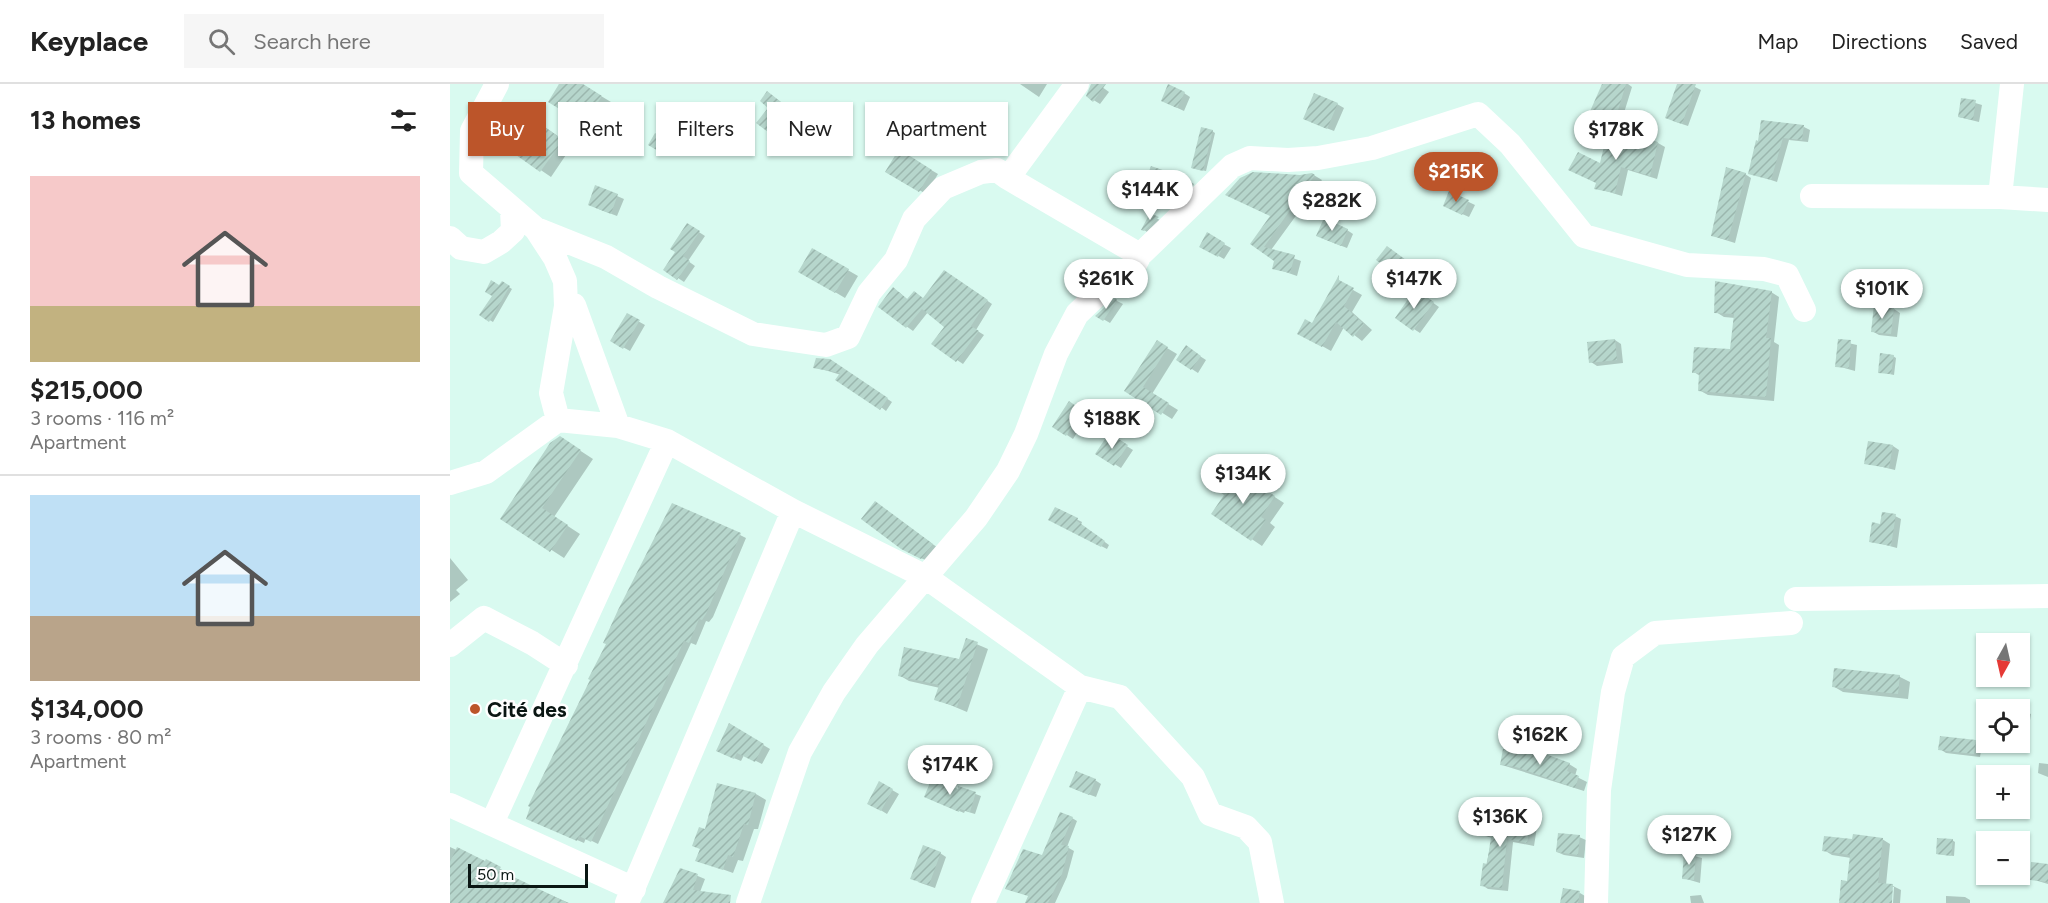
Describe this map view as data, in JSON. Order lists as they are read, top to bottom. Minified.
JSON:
{"places":["Cité des"],"scale_bar":"50 m","north":"bottom","page":{"header":"Keyplace","search":"Search here","nav":["Map","Directions","Saved"],"heading":"13 homes","chip":["Buy","Rent","Filters","New","Apartment"],"price":["$178K","$215K","$144K","$282K","$261K","$147K","$101K","$188K","$134K","$162K","$174K","$136K","$127K"],"list":[{"name":"$215,000","note":"3 rooms · 116 m² · Apartment"},{"name":"$134,000","note":"3 rooms · 80 m² · Apartment"}],"map_buttons":["+","−"],"scale":"50 m"}}
